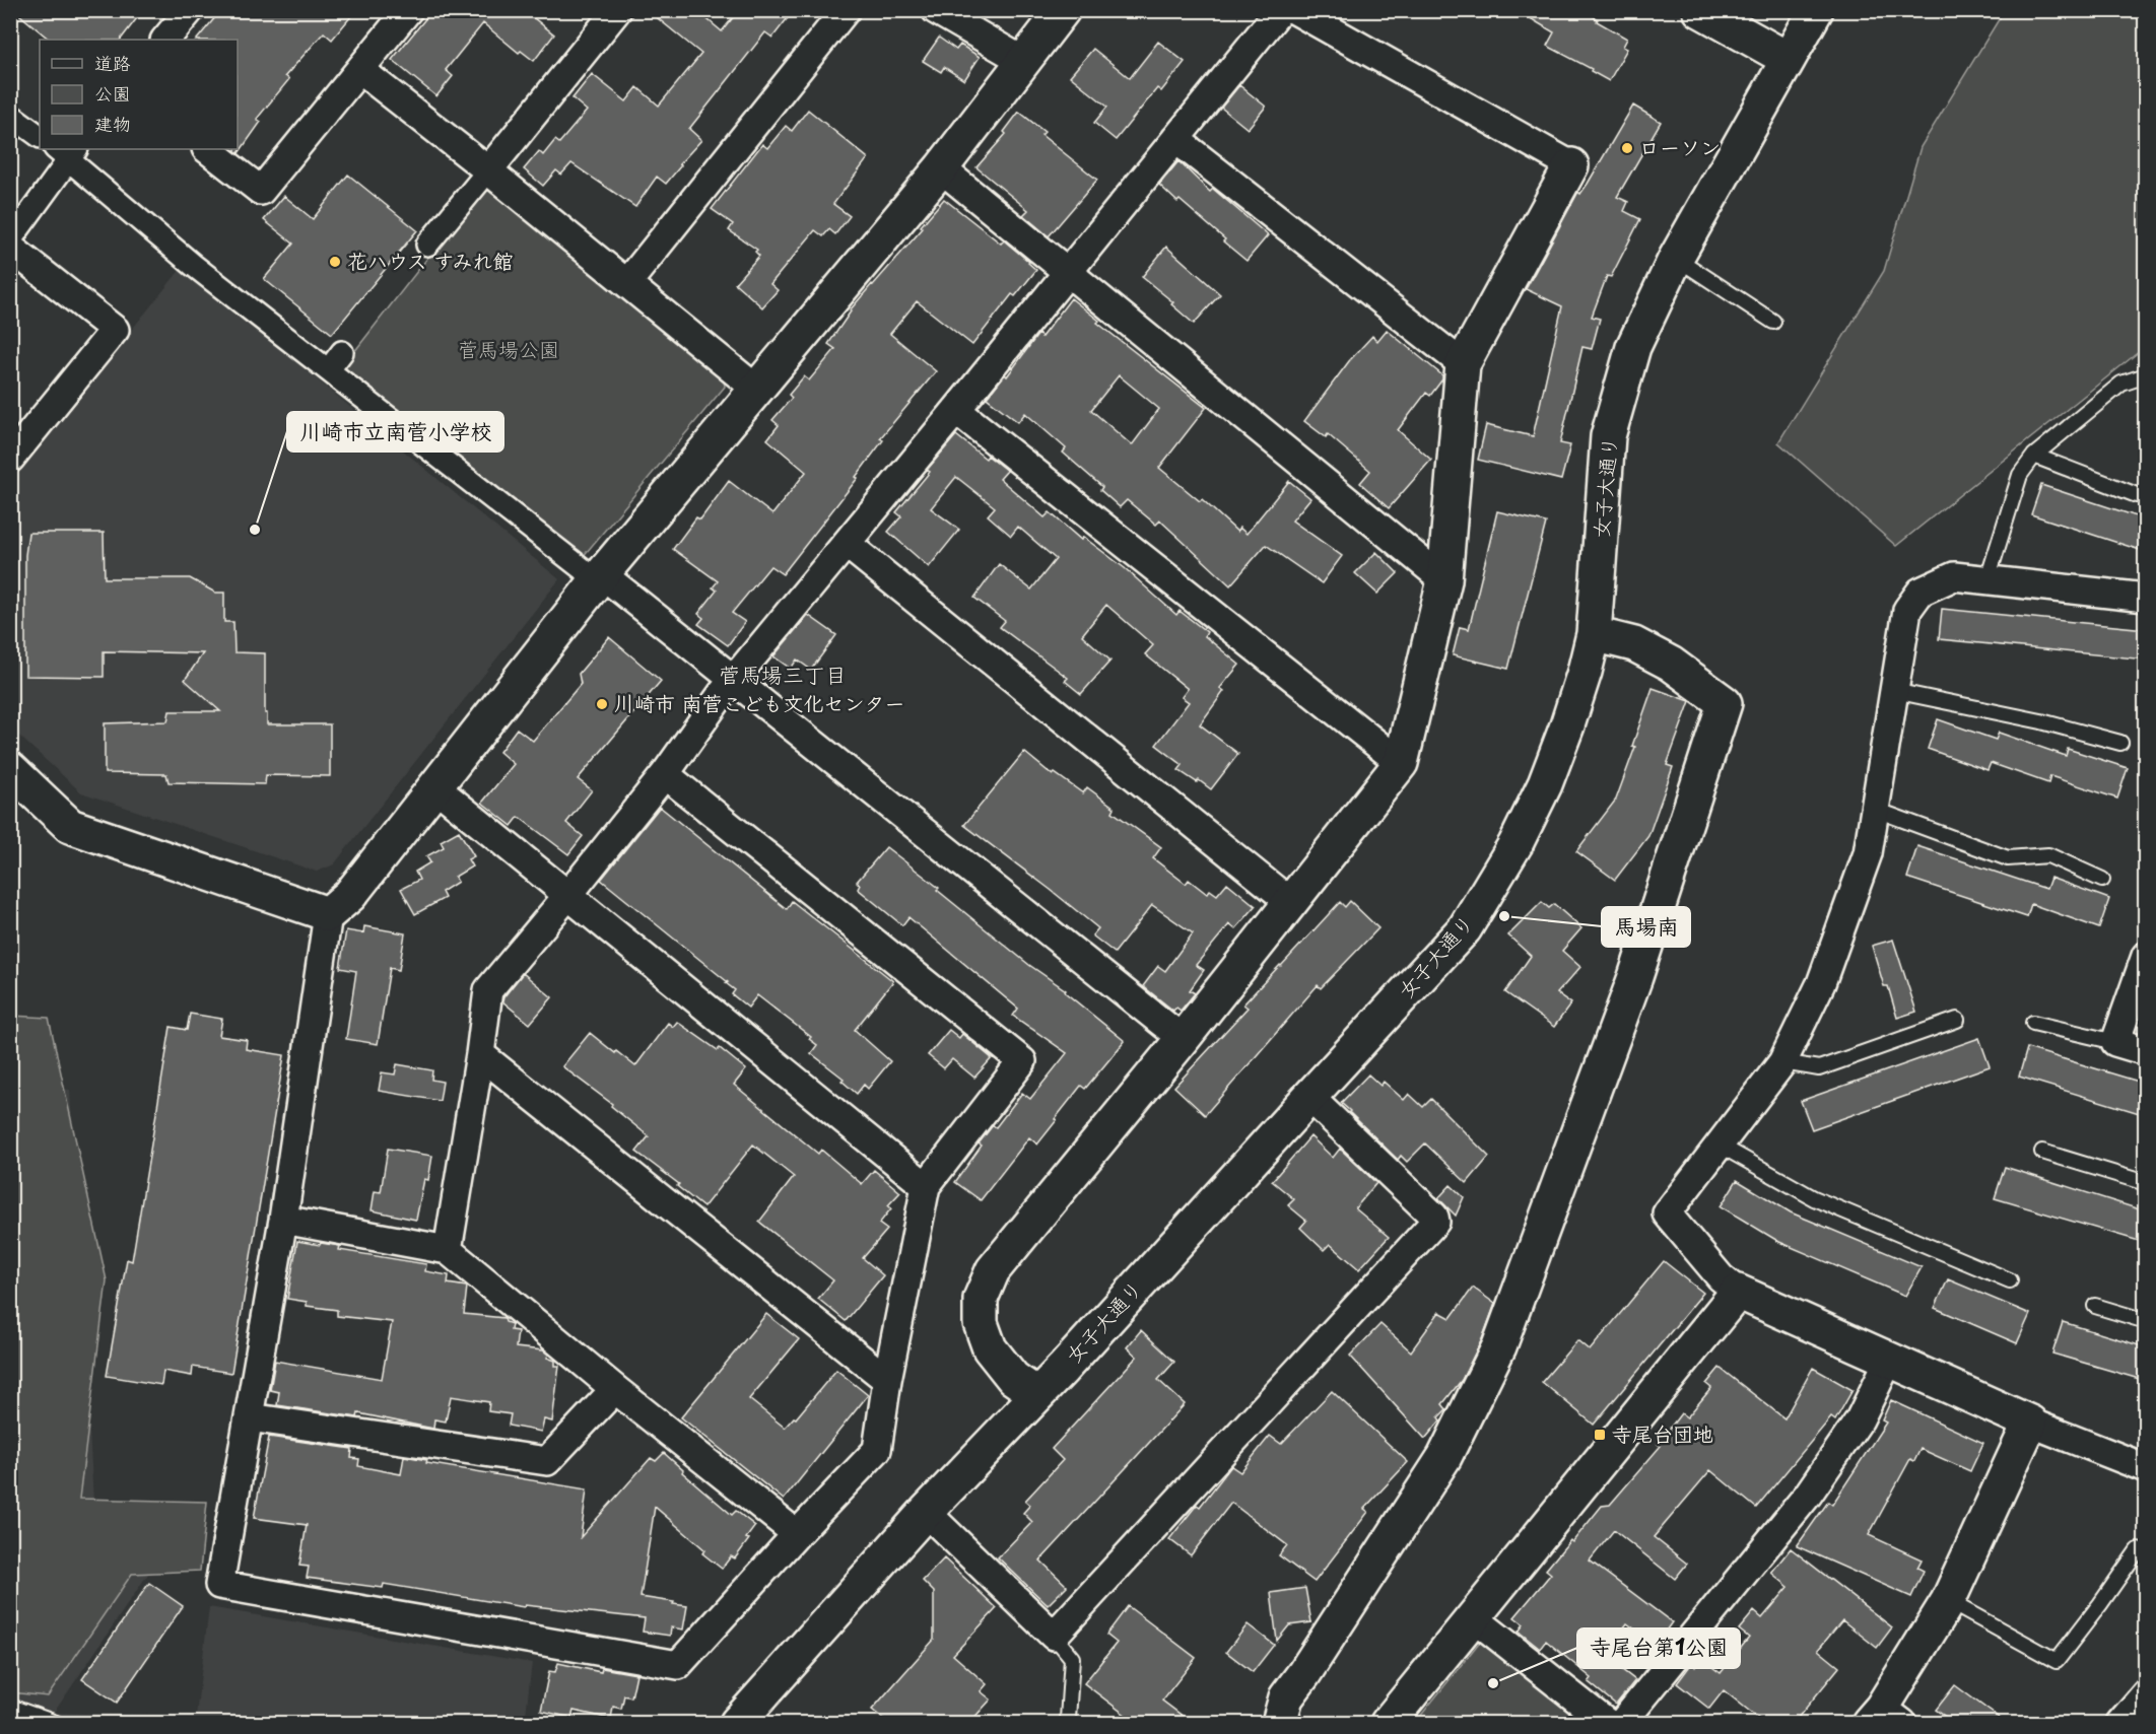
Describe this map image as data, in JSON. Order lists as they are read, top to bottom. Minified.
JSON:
{"streets":{"street":["女子大通り"]},"districts":["菅馬場三丁目"],"parks":["菅馬場公園"],"places":{"other":["ローソン","花ハウス すみれ館","川崎市立南菅小学校","川崎市 南菅こども文化センター","馬場南","寺尾台第1公園"],"transit":["寺尾台団地"]},"legend":["道路","公園","建物"]}
